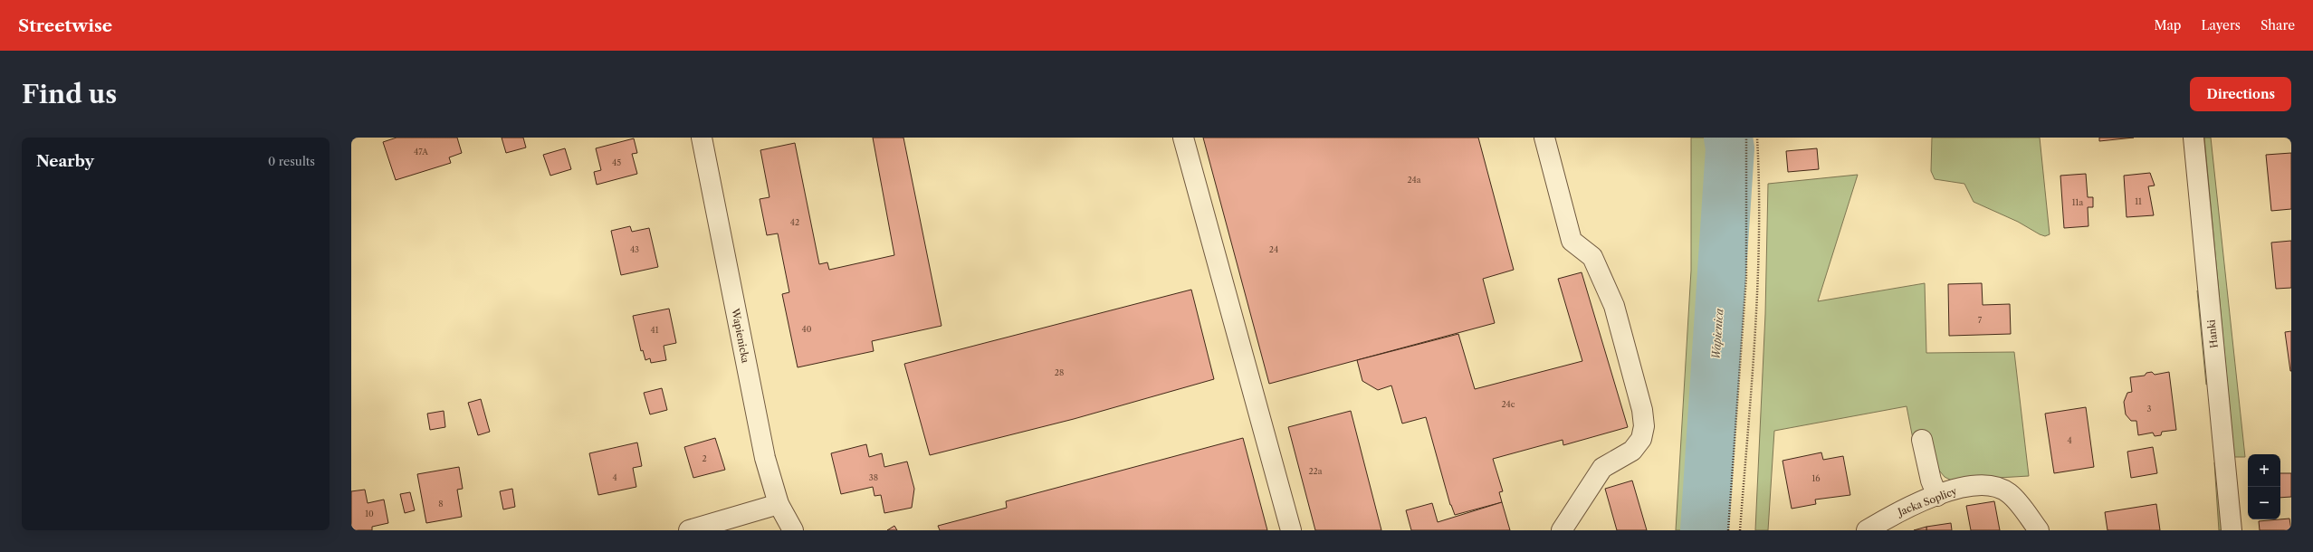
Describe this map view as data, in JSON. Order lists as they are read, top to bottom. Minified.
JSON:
{"streets":{"street":["Hanki","Wapienicka","Jacka Soplicy"]},"water":["Wapienica"],"house_numbers":["47A","45","24a","11","11a","42","43","24","7","40","41","28","24c","3","4","2","22a","4","38","16","8","10"],"page":{"header":"Streetwise","nav":["Map","Layers","Share"],"buttons":"Directions","title":"Find us","heading":["Nearby","0 results"],"map_buttons":["+","−"]}}
